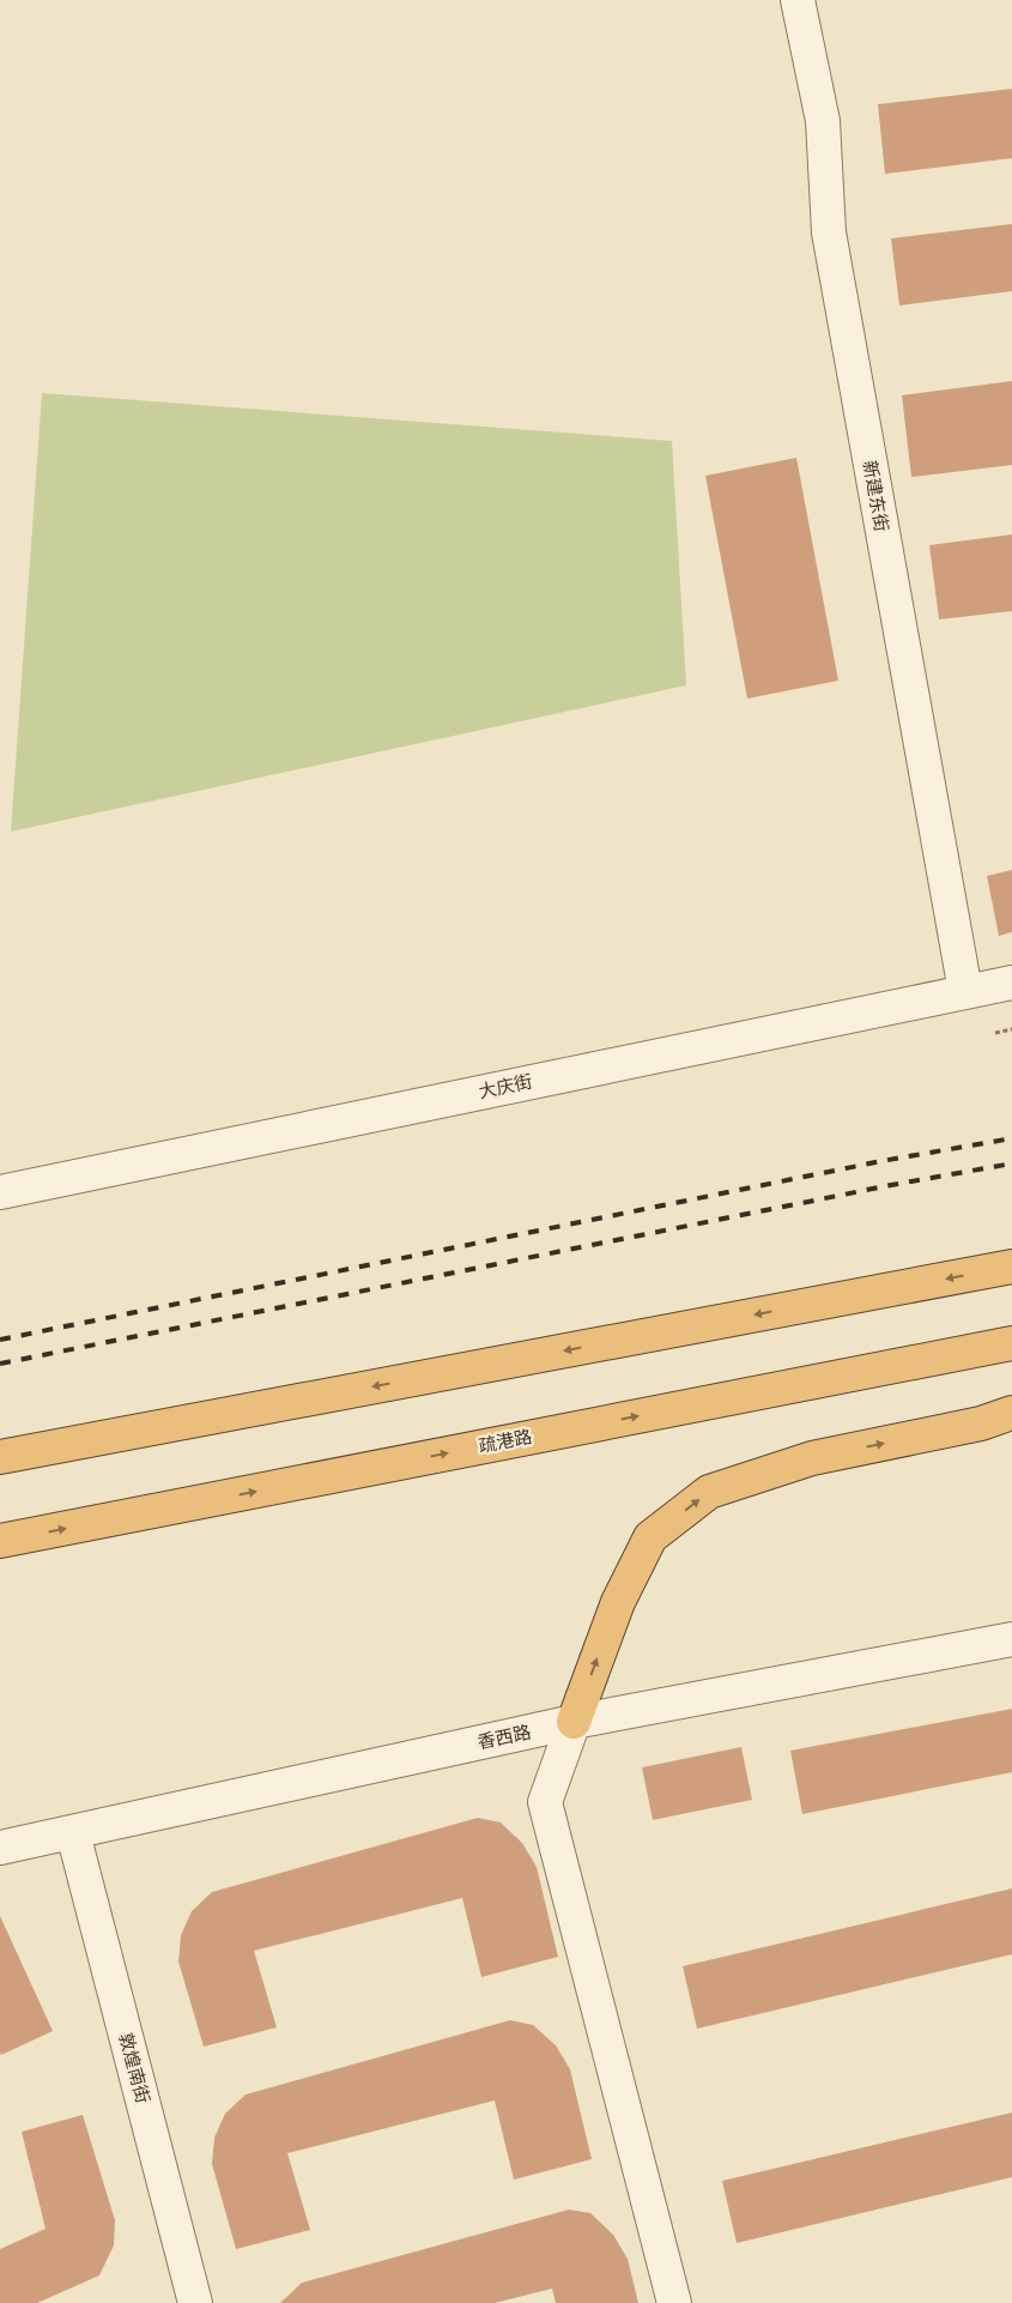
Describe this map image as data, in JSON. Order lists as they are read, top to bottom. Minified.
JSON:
{"streets":{"highway":["疏港路"],"street":["新建东街","大庆街","香西路","敦煌南街"]},"crossings":[["新建东街","大庆街"],["香西路","敦煌南街"]]}
